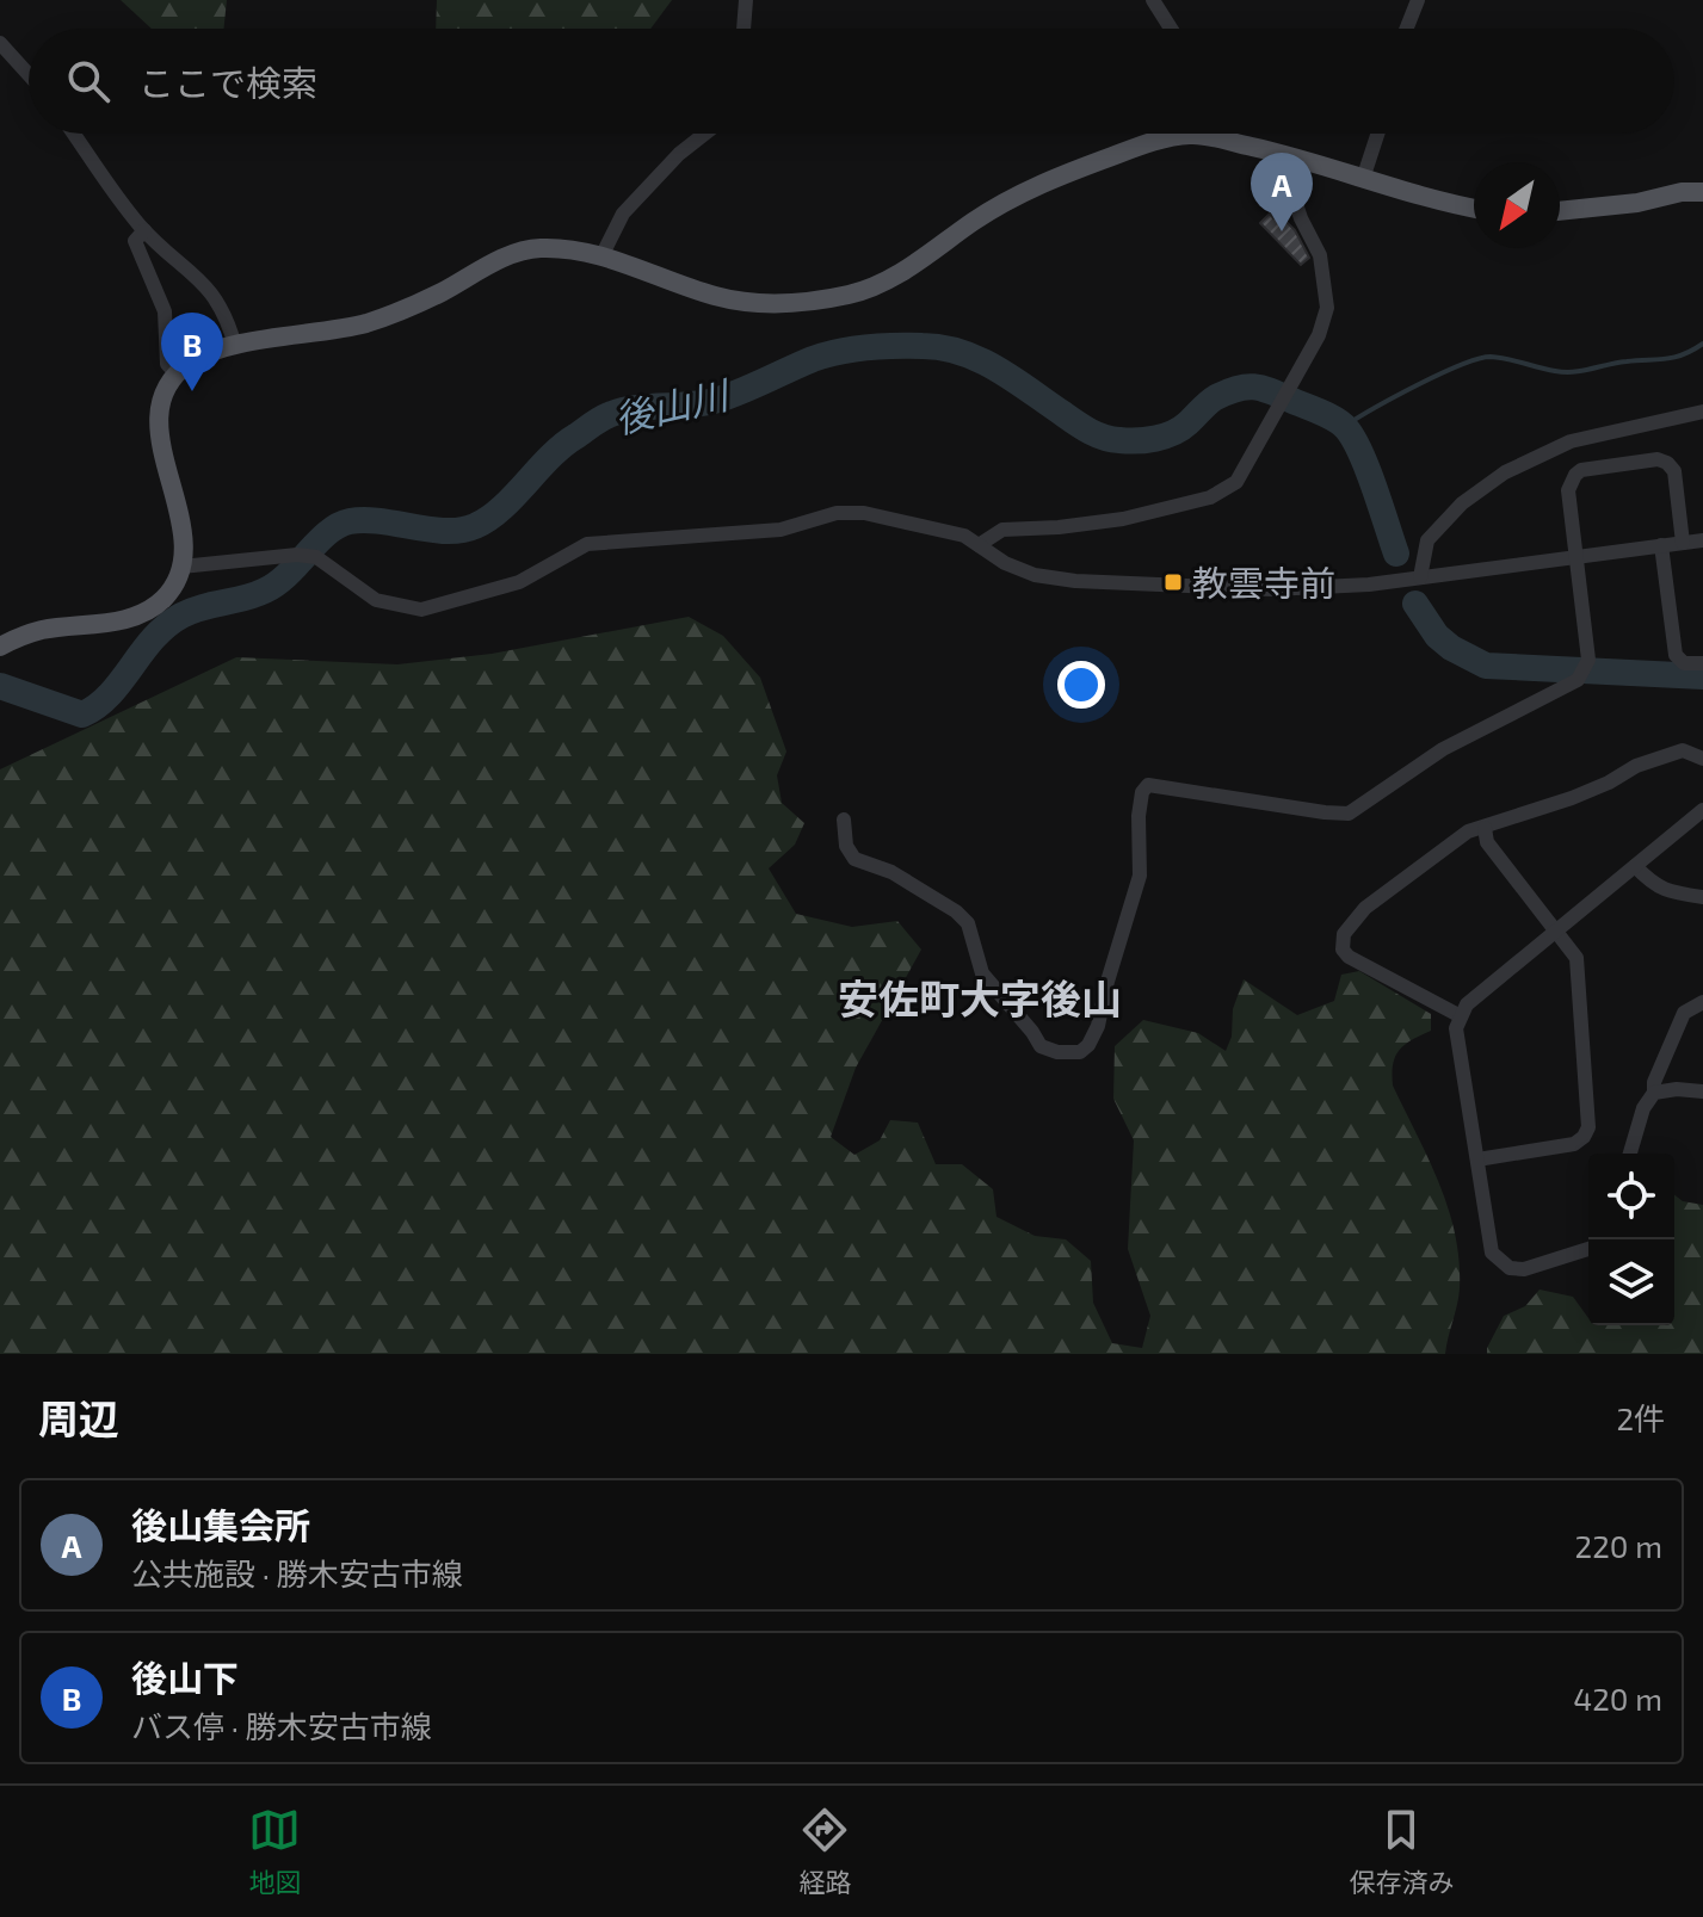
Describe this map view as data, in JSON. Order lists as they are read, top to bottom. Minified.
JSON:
{"districts":["安佐町大字後山"],"water":["後山川"],"places":{"transit":["教雲寺前"]},"north":"bottom left","page":{"search":"ここで検索","pins":["A","B"],"heading":["周辺","2件"],"list":[{"mark":"A","name":"後山集会所","note":"公共施設 · 勝木安古市線","value":"220 m"},{"mark":"B","name":"後山下","note":"バス停 · 勝木安古市線","value":"420 m"}],"nav":["地図","経路","保存済み"]}}
